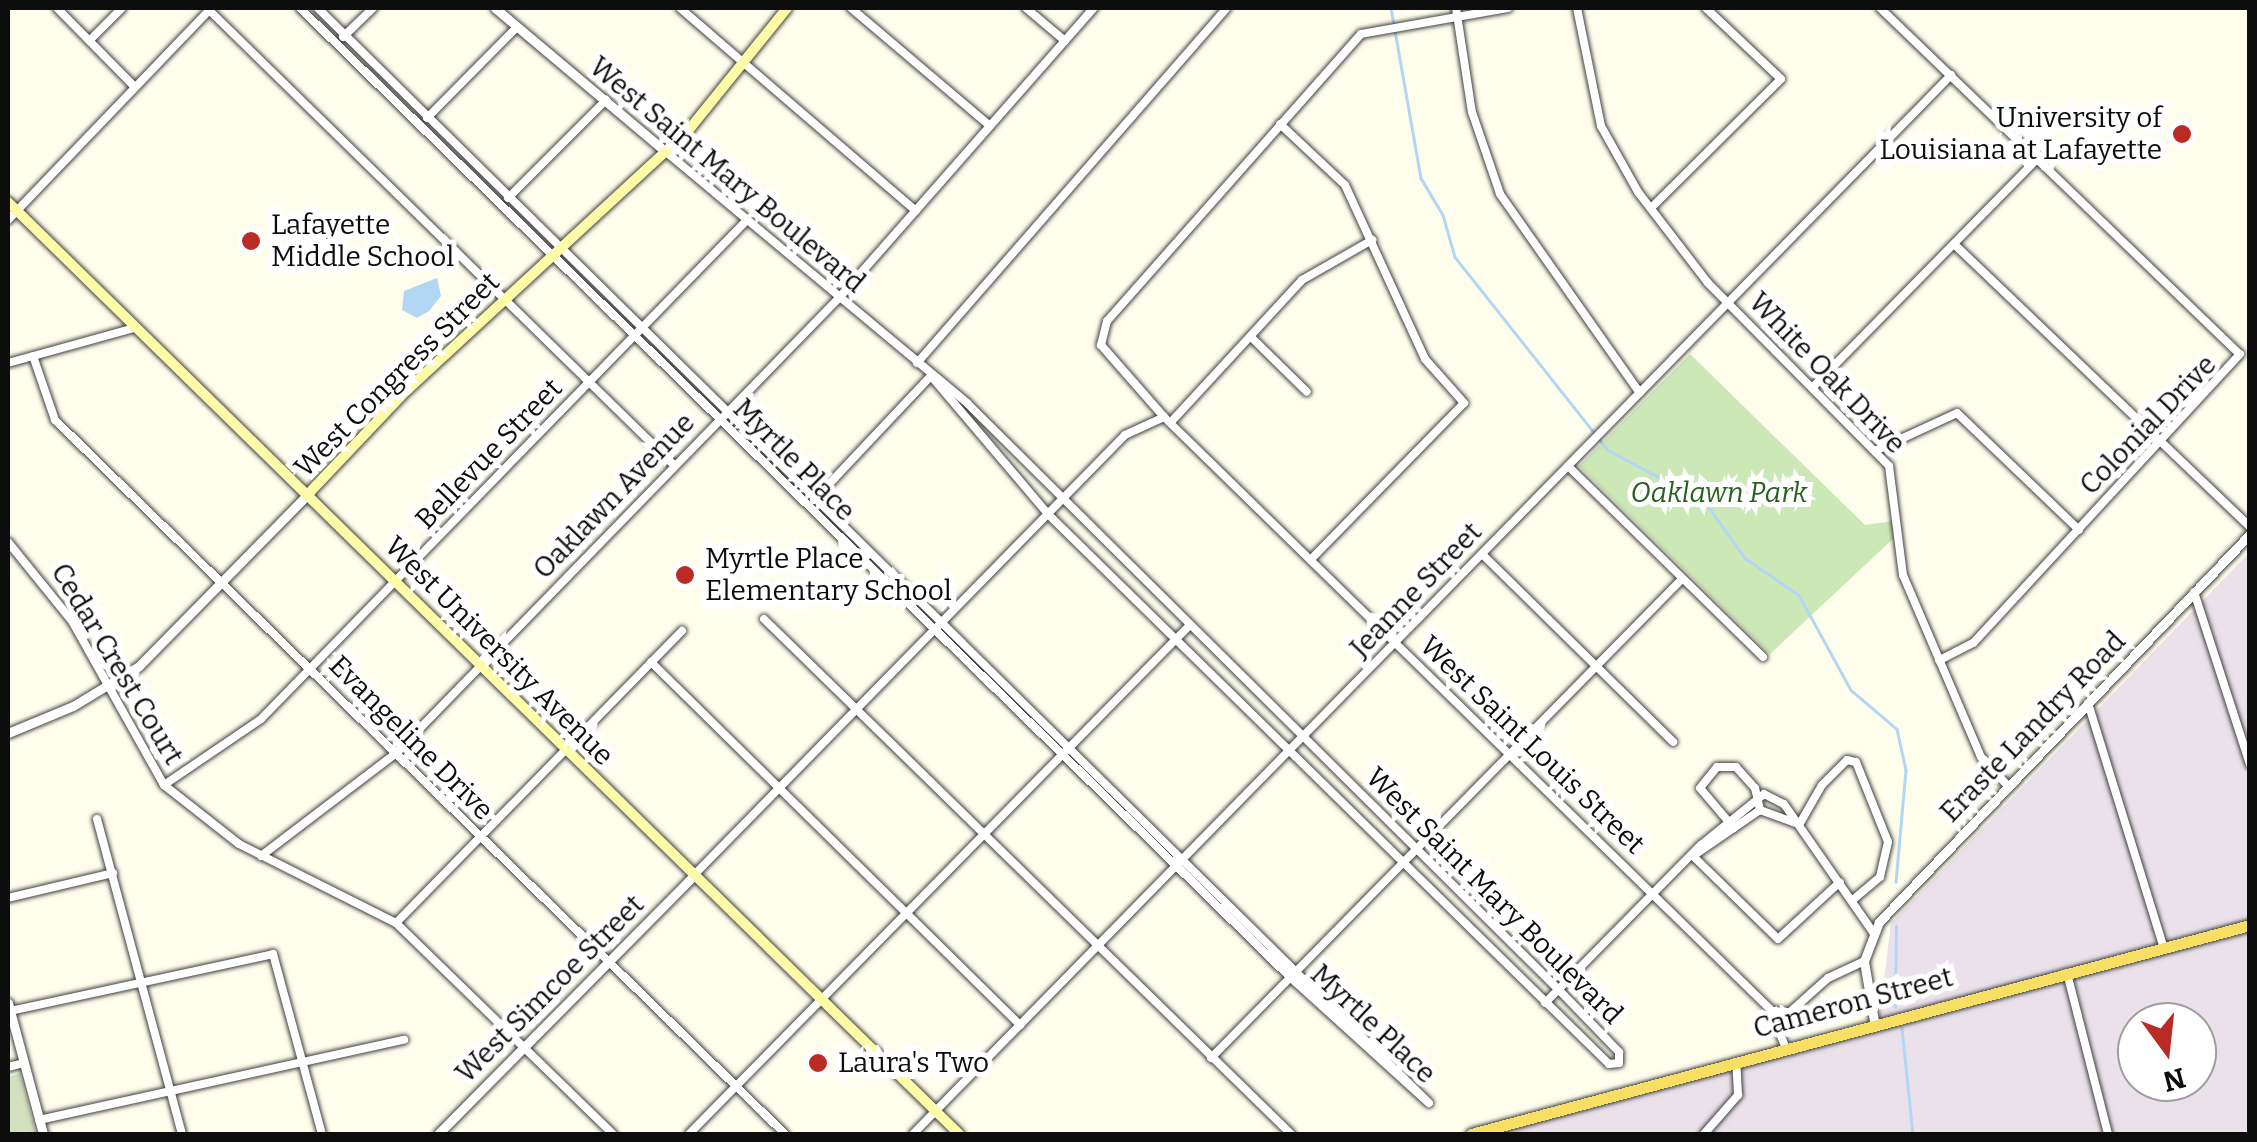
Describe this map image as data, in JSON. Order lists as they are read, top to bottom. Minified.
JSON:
{"streets":{"main road":["West Congress Street","West University Avenue","Cameron Street"],"street":["West Saint Mary Boulevard","White Oak Drive","Colonial Drive","Bellevue Street","Myrtle Place","Oaklawn Avenue","Jeanne Street","Cedar Crest Court","Eraste Landry Road","Evangeline Drive","West Saint Louis Street","West Simcoe Street"]},"crossings":[["West Saint Mary Boulevard","West Congress Street"],["West Saint Mary Boulevard","Bellevue Street"],["West Saint Mary Boulevard","Oaklawn Avenue"],["West Saint Mary Boulevard","Jeanne Street"],["White Oak Drive","Colonial Drive"],["White Oak Drive","Jeanne Street"],["White Oak Drive","Eraste Landry Road"],["West Congress Street","Myrtle Place"],["West Congress Street","West University Avenue"],["West Congress Street","Cedar Crest Court"],["West Congress Street","Evangeline Drive"],["Colonial Drive","Jeanne Street"],["Bellevue Street","Myrtle Place"],["Bellevue Street","West University Avenue"],["Bellevue Street","Cedar Crest Court"],["Bellevue Street","Evangeline Drive"],["Myrtle Place","Oaklawn Avenue"],["Myrtle Place","Jeanne Street"],["Oaklawn Avenue","West University Avenue"],["Oaklawn Avenue","Cedar Crest Court"],["Oaklawn Avenue","Evangeline Drive"],["Jeanne Street","West University Avenue"],["Jeanne Street","West Saint Louis Street"],["West University Avenue","West Simcoe Street"],["Cedar Crest Court","West Simcoe Street"],["Eraste Landry Road","Cameron Street"],["Evangeline Drive","West Simcoe Street"]],"parks":["Oaklawn Park"],"places":["University of Louisiana at Lafayette","Lafayette Middle School","Myrtle Place Elementary School","Laura's Two"],"north":"bottom"}
